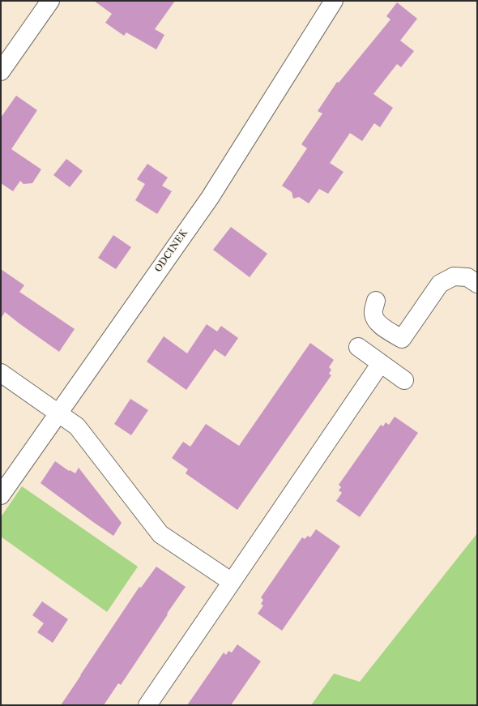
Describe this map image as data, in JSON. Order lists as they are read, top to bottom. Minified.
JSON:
{"streets":{"street":["ODCINEK"]}}
